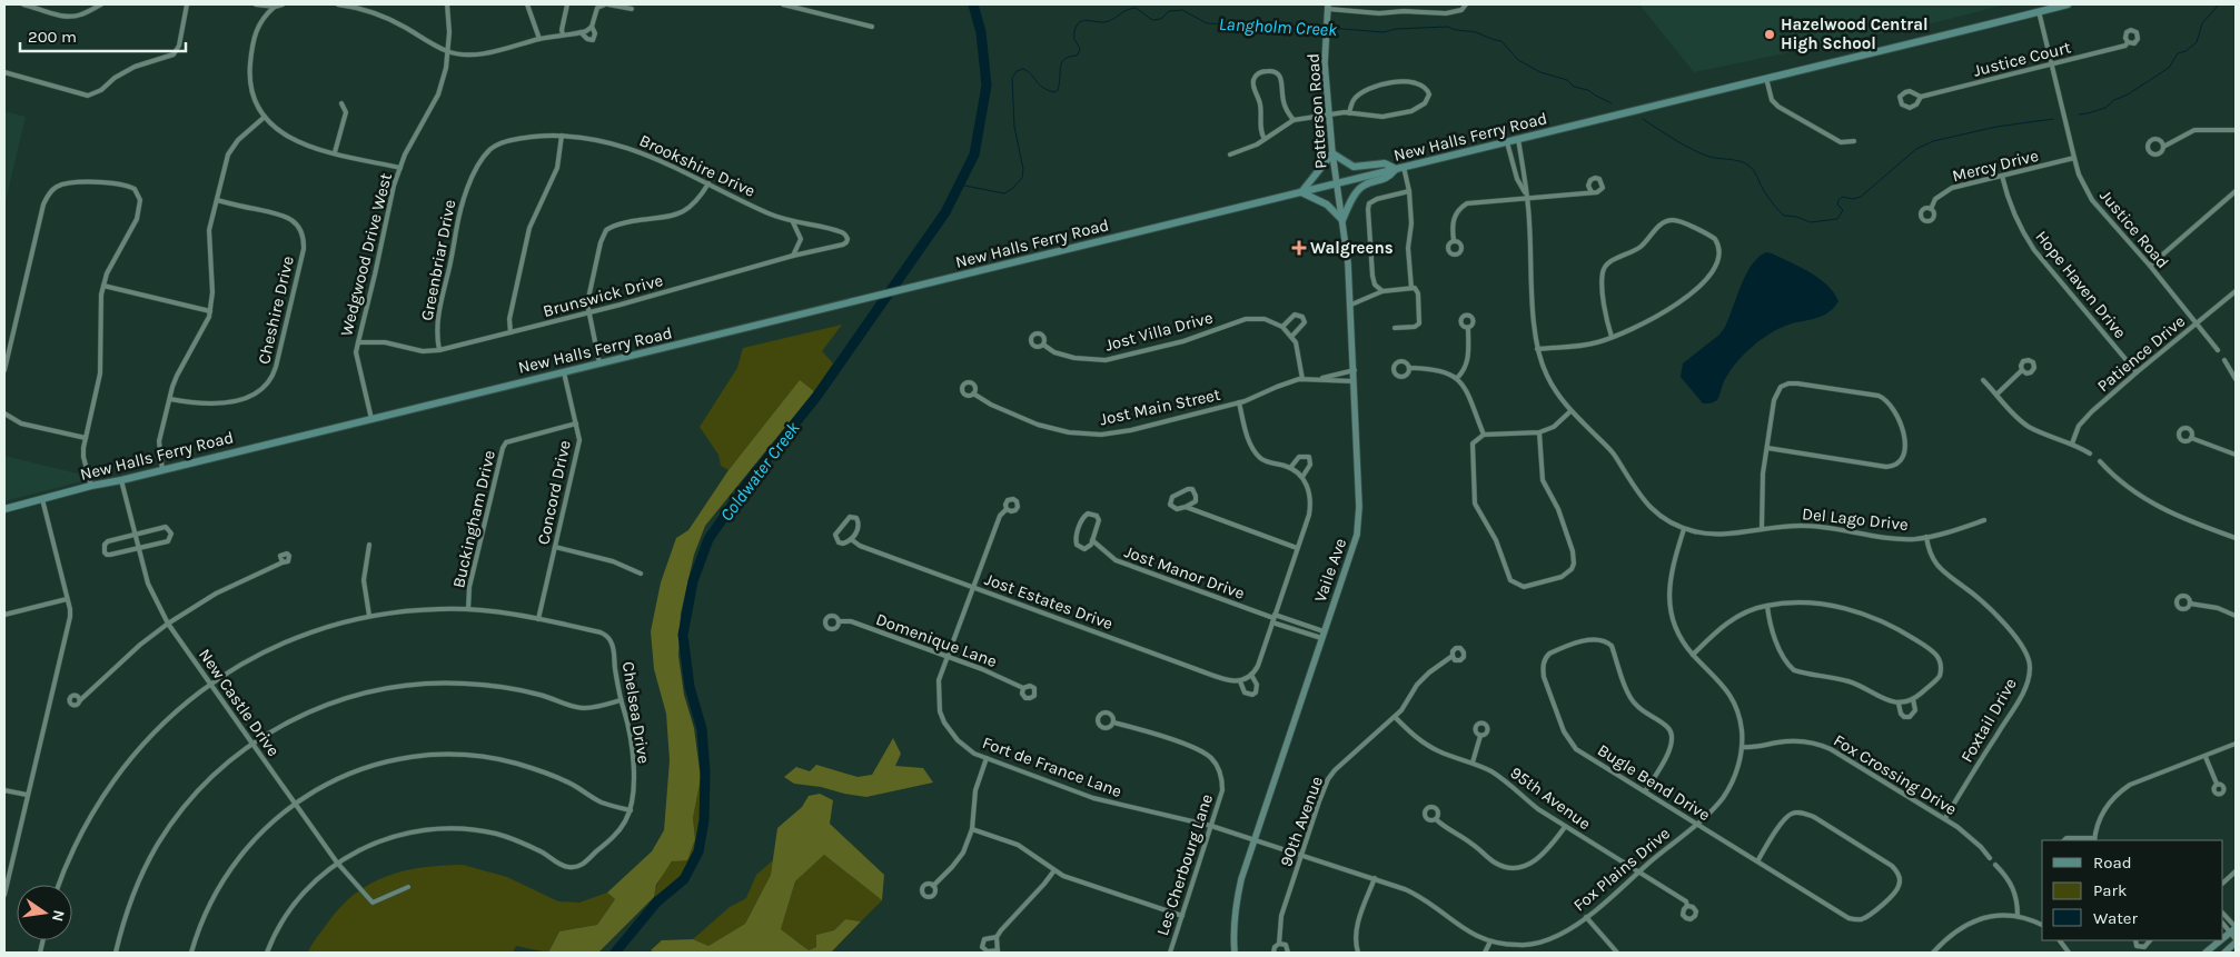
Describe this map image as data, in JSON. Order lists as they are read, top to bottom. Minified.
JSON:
{"streets":{"main road":["Patterson Road","New Halls Ferry Road","Vaile Ave"],"street":["Justice Court","Brookshire Drive","Mercy Drive","Justice Road","Wedgwood Drive West","Greenbriar Drive","Hope Haven Drive","Brunswick Drive","Cheshire Drive","Jost Villa Drive","Patience Drive","Jost Main Street","Concord Drive","Buckingham Drive","Del Lago Drive","Jost Manor Drive","Jost Estates Drive","Domenique Lane","New Castle Drive","Chelsea Drive","Foxtail Drive","Fort de France Lane","Fox Crossing Drive","Bugle Bend Drive","95th Avenue","90th Avenue","Les Cherbourg Lane","Fox Plains Drive"]},"crossings":[["Justice Court","Justice Road"],["Patterson Road","New Halls Ferry Road"],["Patterson Road","Vaile Ave"],["New Halls Ferry Road","Justice Road"],["New Halls Ferry Road","Wedgwood Drive West"],["New Halls Ferry Road","Concord Drive"],["New Halls Ferry Road","Del Lago Drive"],["New Halls Ferry Road","Vaile Ave"],["New Halls Ferry Road","New Castle Drive"],["Brookshire Drive","Greenbriar Drive"],["Brookshire Drive","Brunswick Drive"],["Mercy Drive","Justice Road"],["Mercy Drive","Hope Haven Drive"],["Justice Road","Patience Drive"],["Wedgwood Drive West","Brunswick Drive"],["Greenbriar Drive","Brunswick Drive"],["Hope Haven Drive","Patience Drive"],["Jost Main Street","Vaile Ave"],["Concord Drive","Buckingham Drive"],["Concord Drive","Chelsea Drive"],["Del Lago Drive","Foxtail Drive"],["Del Lago Drive","Fox Plains Drive"],["Vaile Ave","Jost Manor Drive"],["Vaile Ave","Fort de France Lane"],["Vaile Ave","Fox Plains Drive"],["Jost Manor Drive","Jost Estates Drive"],["Jost Estates Drive","Fort de France Lane"],["Domenique Lane","Fort de France Lane"],["New Castle Drive","Chelsea Drive"],["Foxtail Drive","Fox Crossing Drive"],["Fort de France Lane","Les Cherbourg Lane"],["Fort de France Lane","Fox Plains Drive"],["Fox Crossing Drive","Fox Plains Drive"],["Bugle Bend Drive","Fox Plains Drive"],["95th Avenue","90th Avenue"],["95th Avenue","Fox Plains Drive"],["90th Avenue","Fox Plains Drive"]],"water":["Langholm Creek","Coldwater Creek"],"places":{"other":["Hazelwood Central High School"],"health":["Walgreens"]},"legend":["Road","Park","Water"],"scale_bar":"200 m","north":"right"}
